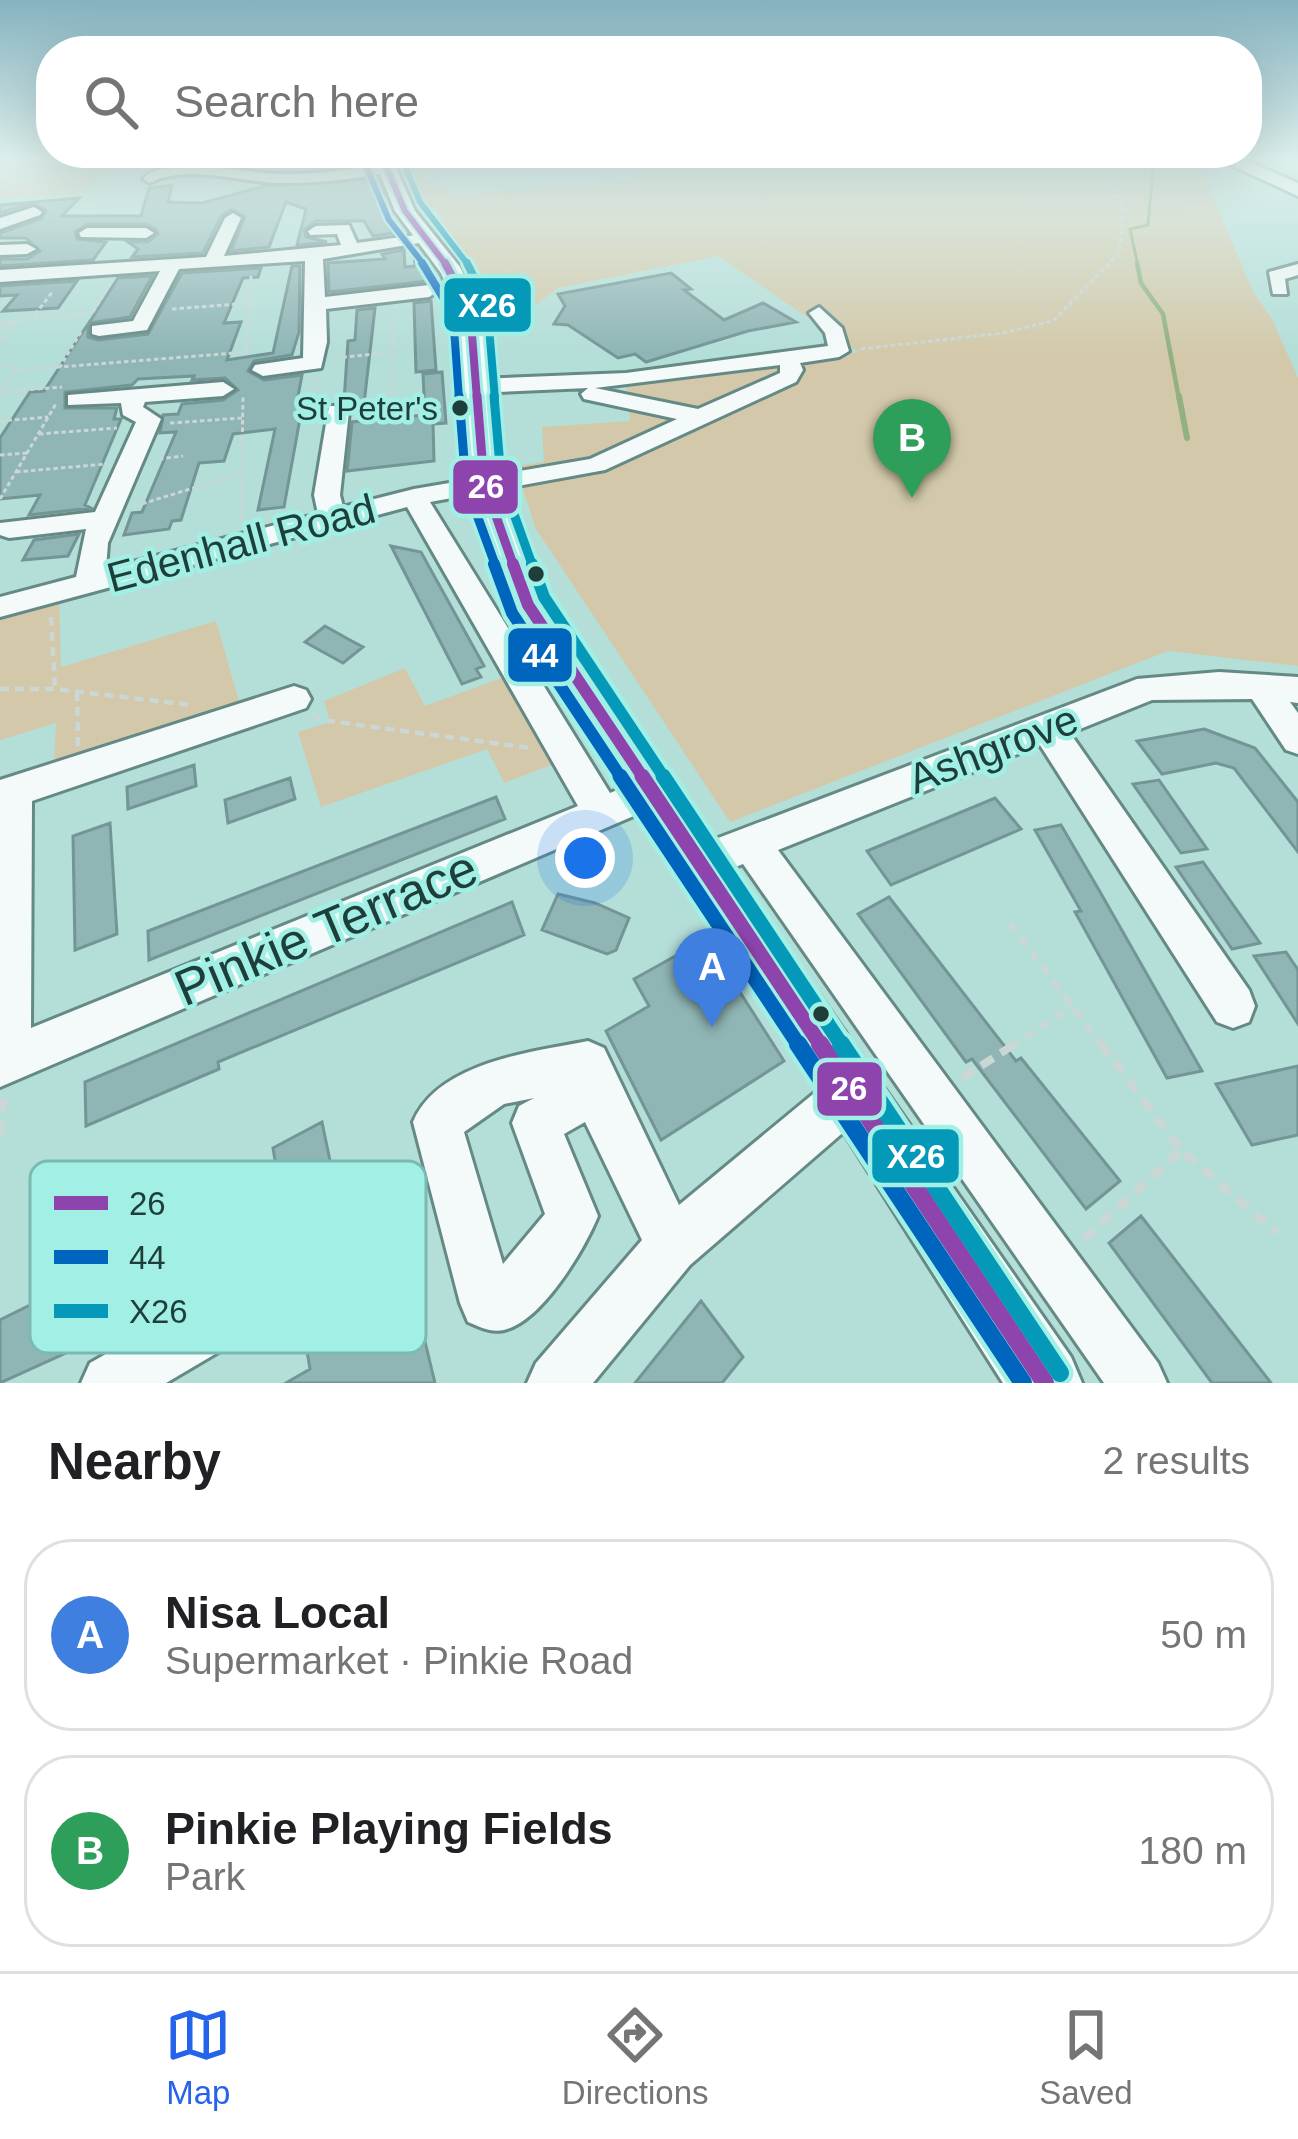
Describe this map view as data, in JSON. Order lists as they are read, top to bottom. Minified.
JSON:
{"streets":{"street":["Edenhall Road","Ashgrove","Pinkie Terrace"]},"places":["St Peter's"],"lines":["transit line 26","transit line 44","transit line X26"],"legend":["26","44","X26"],"page":{"search":"Search here","pins":["B","A"],"heading":["Nearby","2 results"],"list":[{"mark":"A","name":"Nisa Local","note":"Supermarket · Pinkie Road","value":"50 m"},{"mark":"B","name":"Pinkie Playing Fields","note":"Park","value":"180 m"}],"nav":["Map","Directions","Saved"]}}
